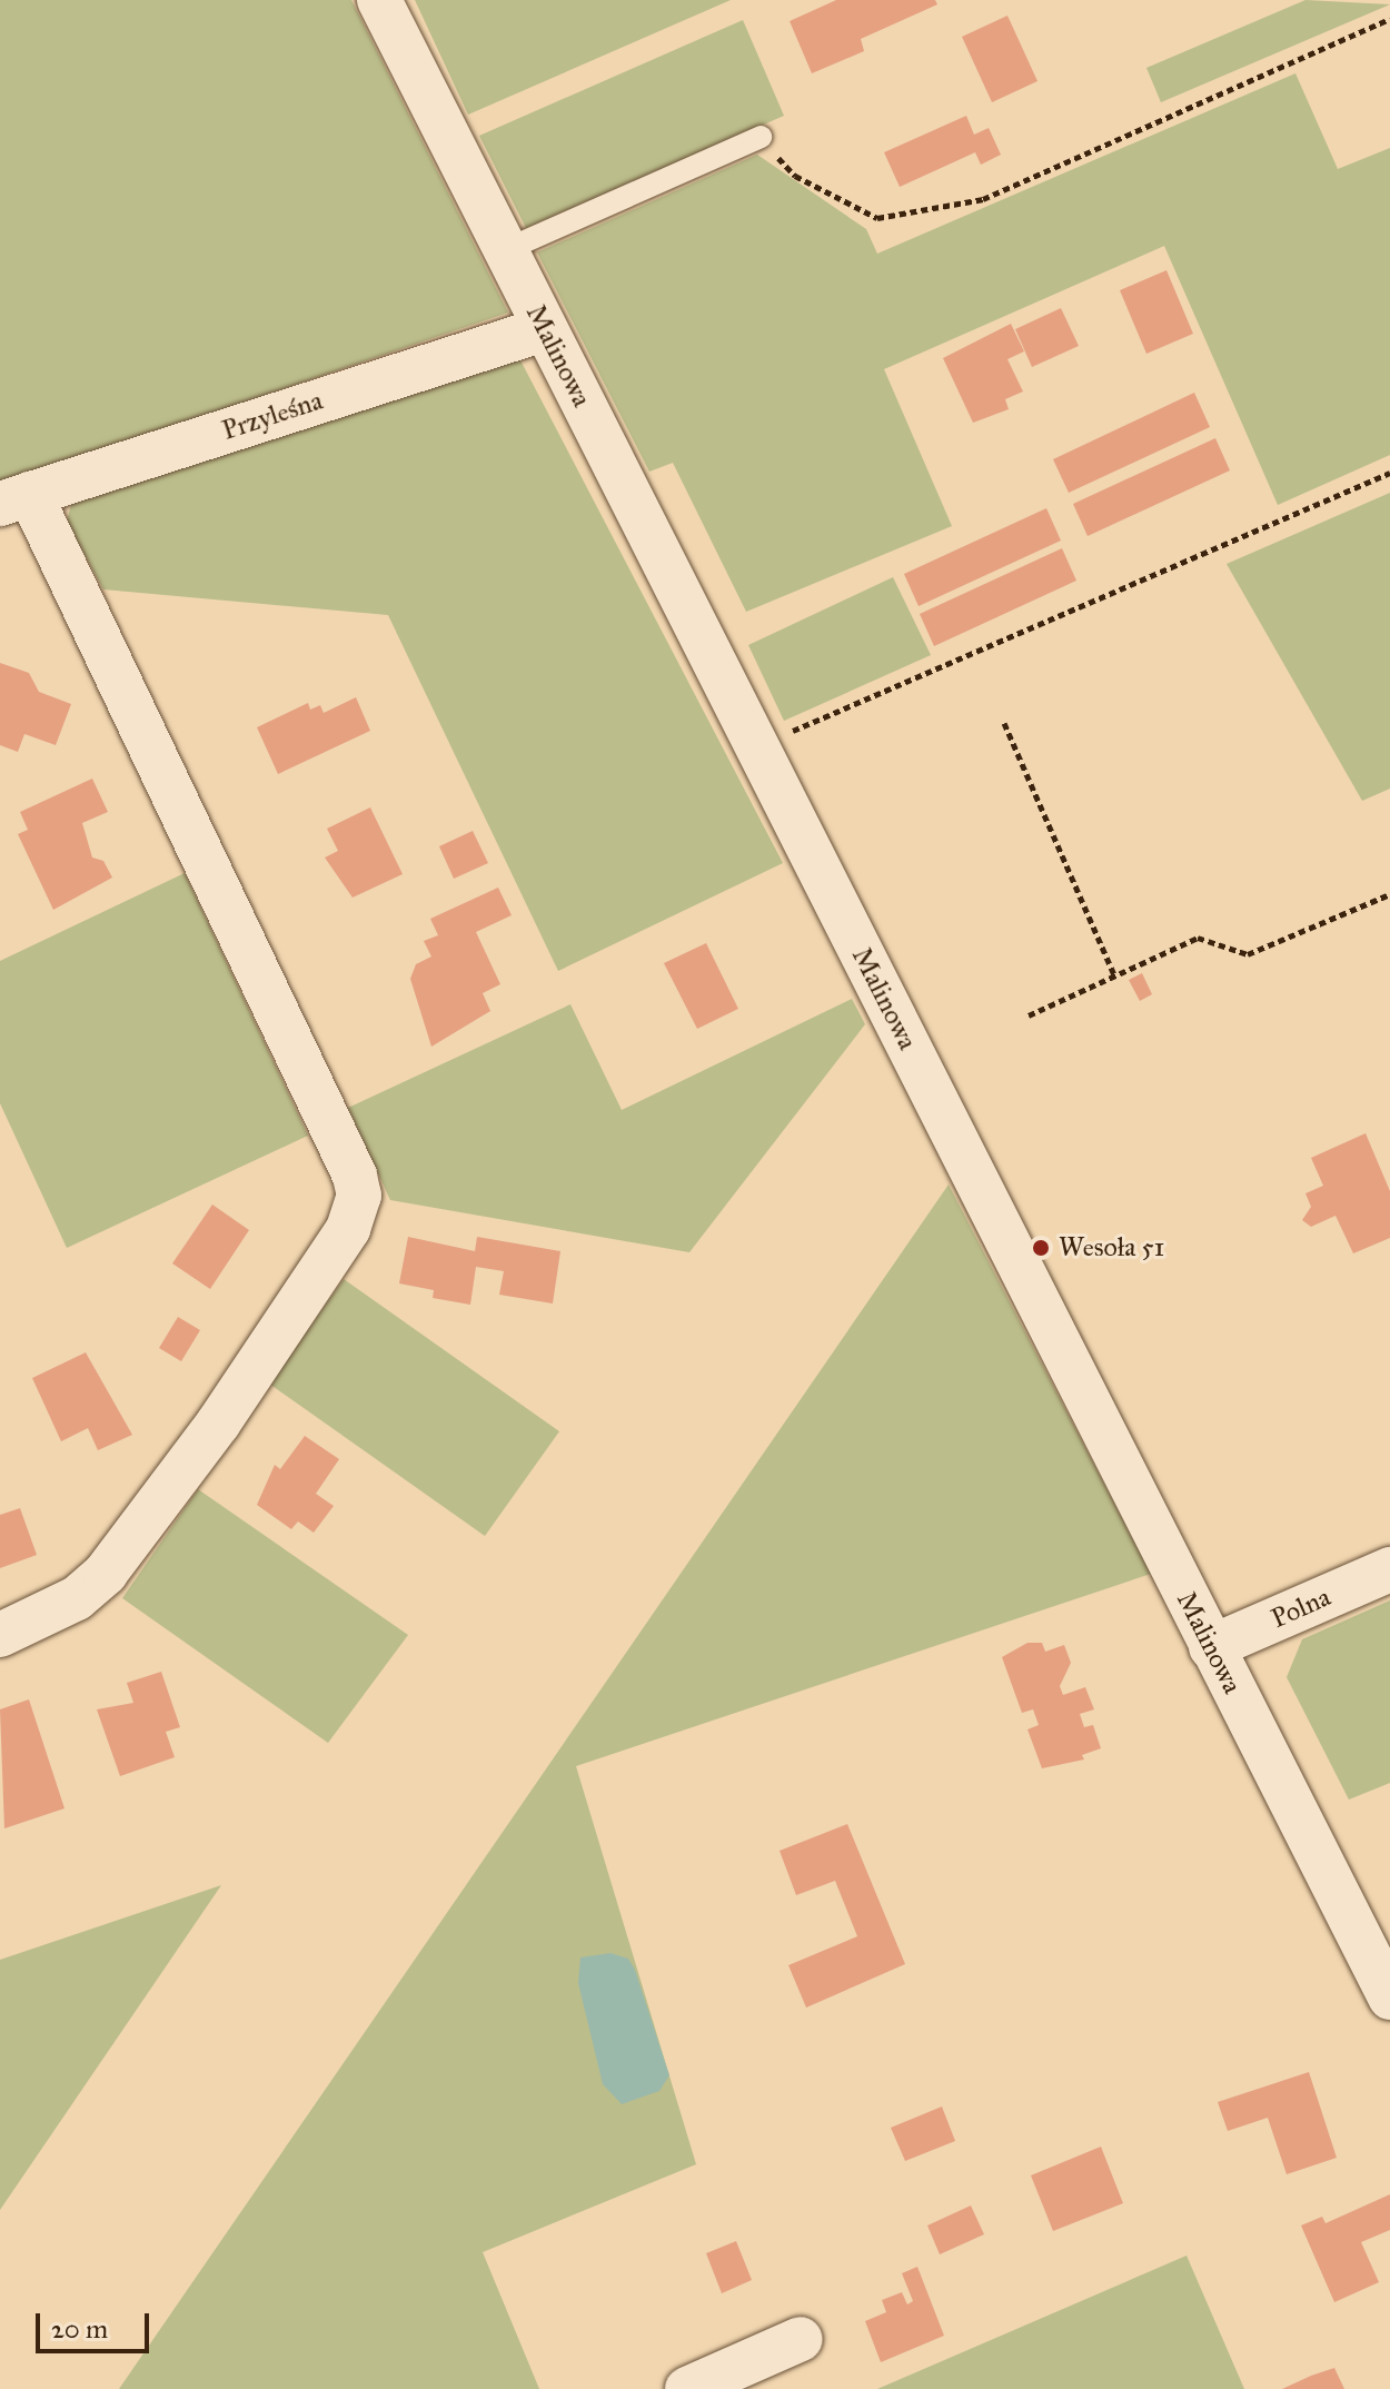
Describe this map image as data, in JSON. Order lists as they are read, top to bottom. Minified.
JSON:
{"streets":{"street":["Malinowa","Przyleśna","Polna"]},"crossings":[["Malinowa","Przyleśna"],["Malinowa","Polna"]],"places":["Wesoła 51"],"scale_bar":"20 m"}
